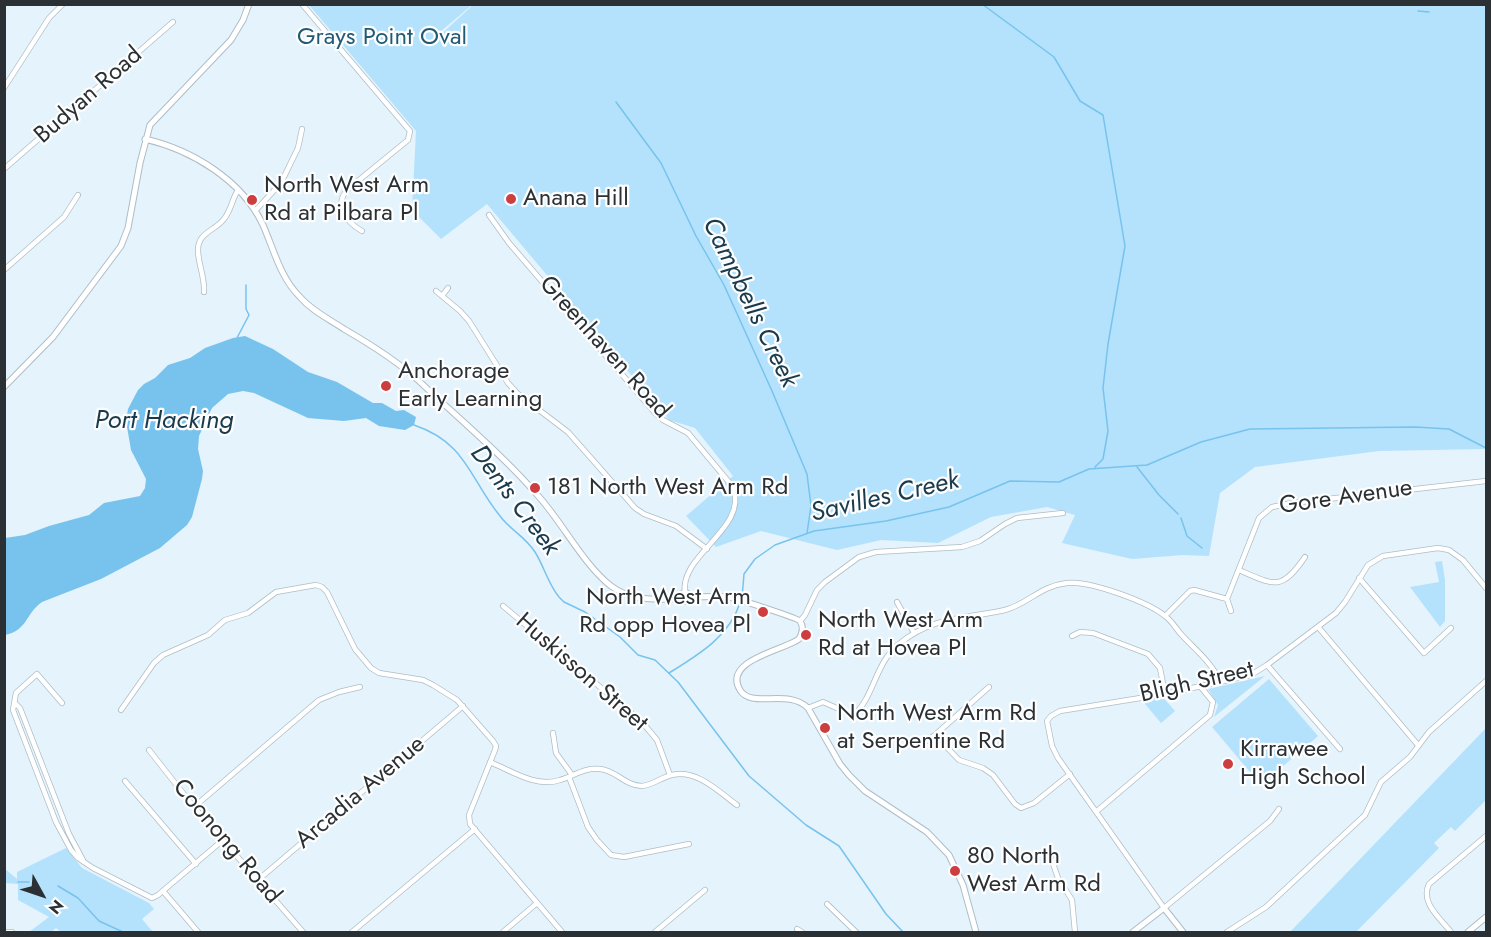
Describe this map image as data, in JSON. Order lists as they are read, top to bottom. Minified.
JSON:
{"streets":{"street":["Budyan Road","Greenhaven Road","Gore Avenue","Huskisson Street","Bligh Street","Arcadia Avenue","Coonong Road"]},"crossings":[["Arcadia Avenue","Coonong Road"]],"water":["Campbells Creek","Port Hacking","Savilles Creek","Dents Creek"],"parks":["Grays Point Oval"],"places":["Anana Hill","North West Arm Rd at Pilbara Pl","Anchorage Early Learning","181 North West Arm Rd","North West Arm Rd opp Hovea Pl","North West Arm Rd at Hovea Pl","North West Arm Rd at Serpentine Rd","Kirrawee High School","80 North West Arm Rd"],"north":"bottom right"}
